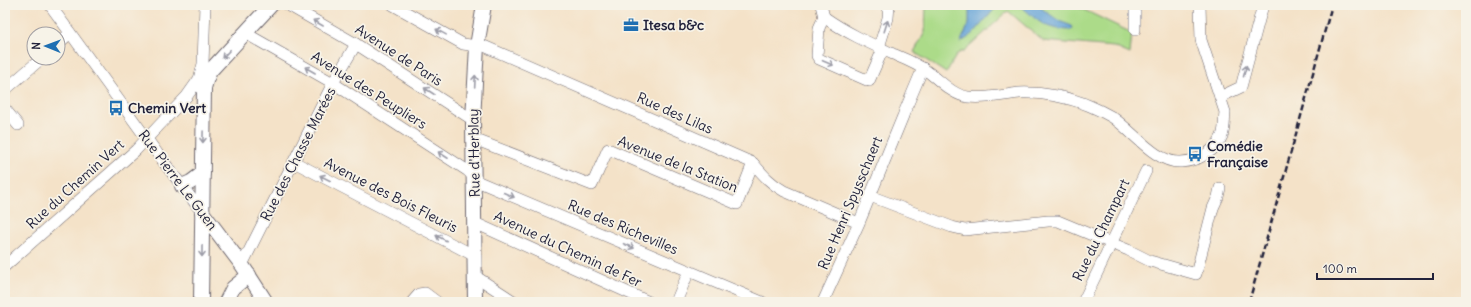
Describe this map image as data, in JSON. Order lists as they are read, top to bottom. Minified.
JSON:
{"streets":{"main road":["Rue d'Herblay","Rue des Chasse Marées","Rue Pierre Le Guen"],"street":["Avenue de Paris","Avenue des Peupliers","Rue des Lilas","Avenue de la Station","Rue du Chemin Vert","Avenue des Bois Fleuris","Rue Henri Spysschaert","Rue des Richevilles","Rue du Champart","Avenue du Chemin de Fer"]},"crossings":[["Avenue de Paris","Rue d'Herblay"],["Avenue de Paris","Rue des Chasse Marées"],["Avenue des Peupliers","Rue d'Herblay"],["Avenue des Peupliers","Rue des Chasse Marées"],["Avenue des Peupliers","Rue des Richevilles"],["Rue des Lilas","Rue d'Herblay"],["Rue des Lilas","Avenue de la Station"],["Rue d'Herblay","Avenue de la Station"],["Rue d'Herblay","Avenue des Bois Fleuris"],["Rue d'Herblay","Rue des Richevilles"],["Rue d'Herblay","Avenue du Chemin de Fer"],["Rue des Chasse Marées","Rue Pierre Le Guen"],["Rue des Chasse Marées","Avenue des Bois Fleuris"],["Rue Pierre Le Guen","Rue du Chemin Vert"]],"one_way":["Avenue de Paris","Avenue des Peupliers","Avenue des Bois Fleuris","Rue des Richevilles"],"places":{"office":["Itesa b&c"],"bus stop":["Chemin Vert","Comédie Française"]},"scale_bar":"100 m","north":"left"}
